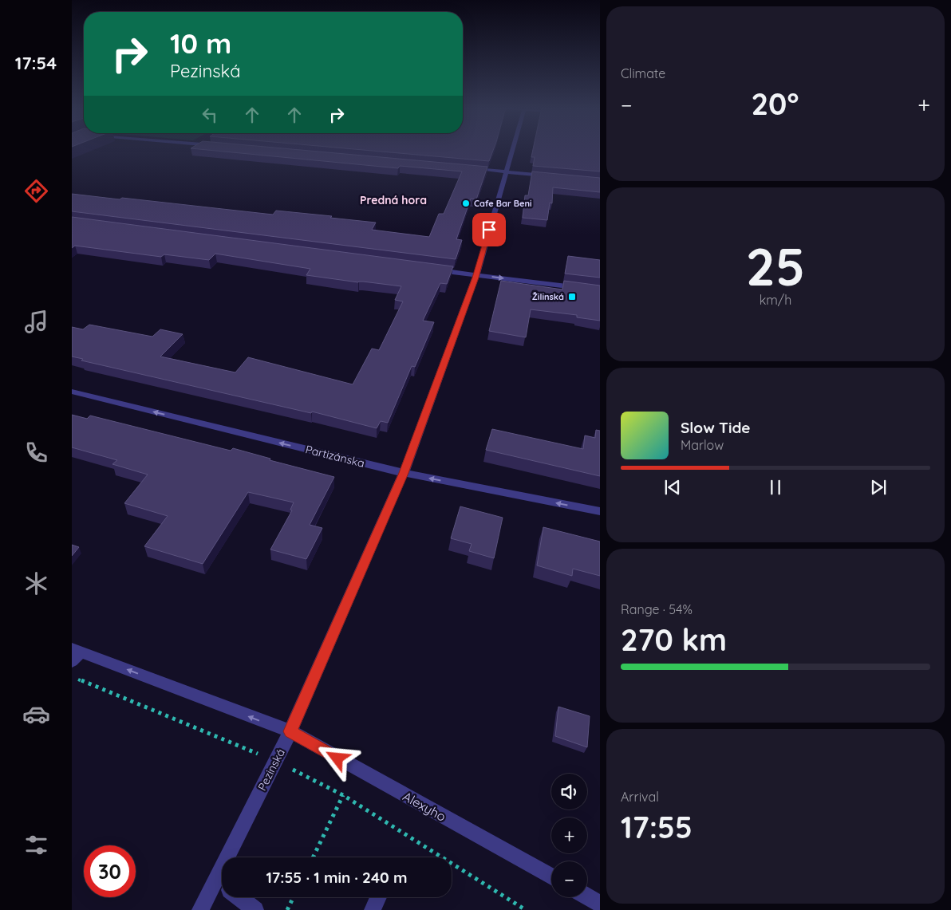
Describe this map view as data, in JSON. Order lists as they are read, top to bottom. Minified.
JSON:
{"streets":{"street":["Partizánska","Pezinská","Alexyho"]},"crossings":[["Partizánska","Pezinská"],["Pezinská","Alexyho"]],"one_way":["Partizánska","Alexyho"],"districts":["Predná hora"],"places":{"other":["Cafe Bar Beni"],"transit":["Žilinská"]},"page":{"tabs":"17:54","tile":["Climate",["25","km/h"],["Range · 54%","270 km"],["Arrival","17:55"]],"turn":["10 m","Pezinská"],"heat":["−","20°","+"],"song":["Slow Tide","Marlow"],"map_buttons":["+","−"],"limit":"30","trip":"17:55 · 1 min · 240 m"}}
